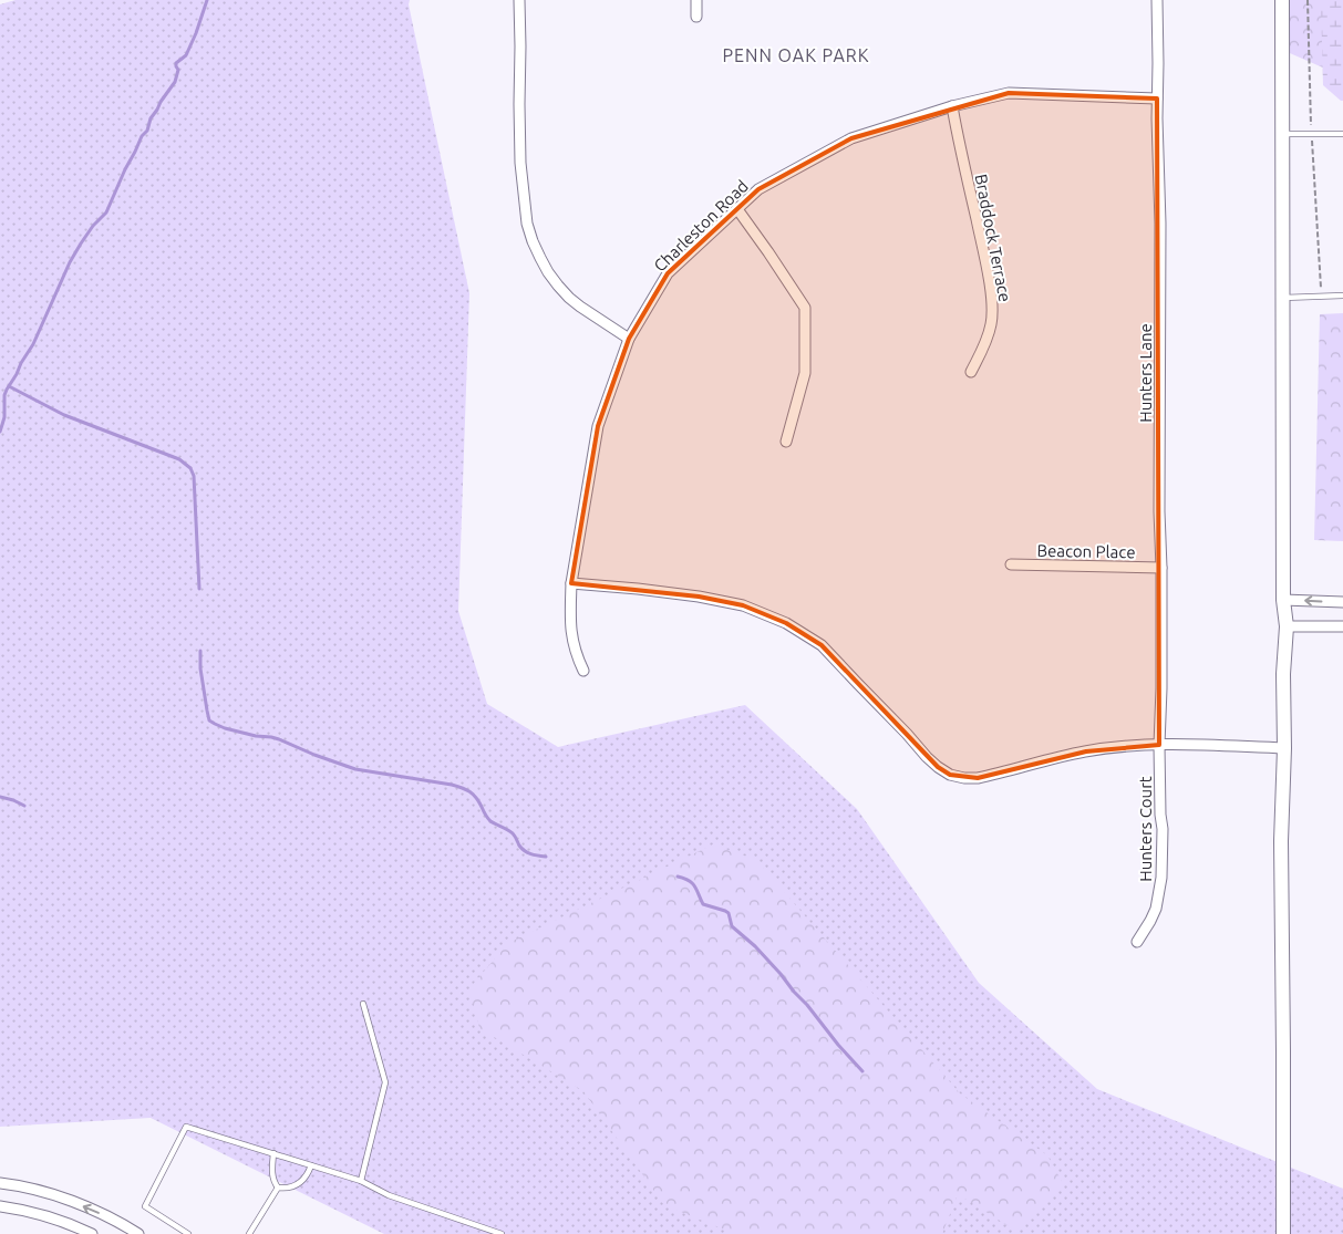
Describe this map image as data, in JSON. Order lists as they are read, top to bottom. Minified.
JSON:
{"streets":{"street":["Charleston Road","Braddock Terrace","Hunters Lane","Beacon Place","Hunters Court"]},"crossings":[["Charleston Road","Braddock Terrace"],["Charleston Road","Hunters Lane"],["Hunters Lane","Beacon Place"],["Hunters Lane","Hunters Court"]],"districts":["PENN OAK PARK"]}
